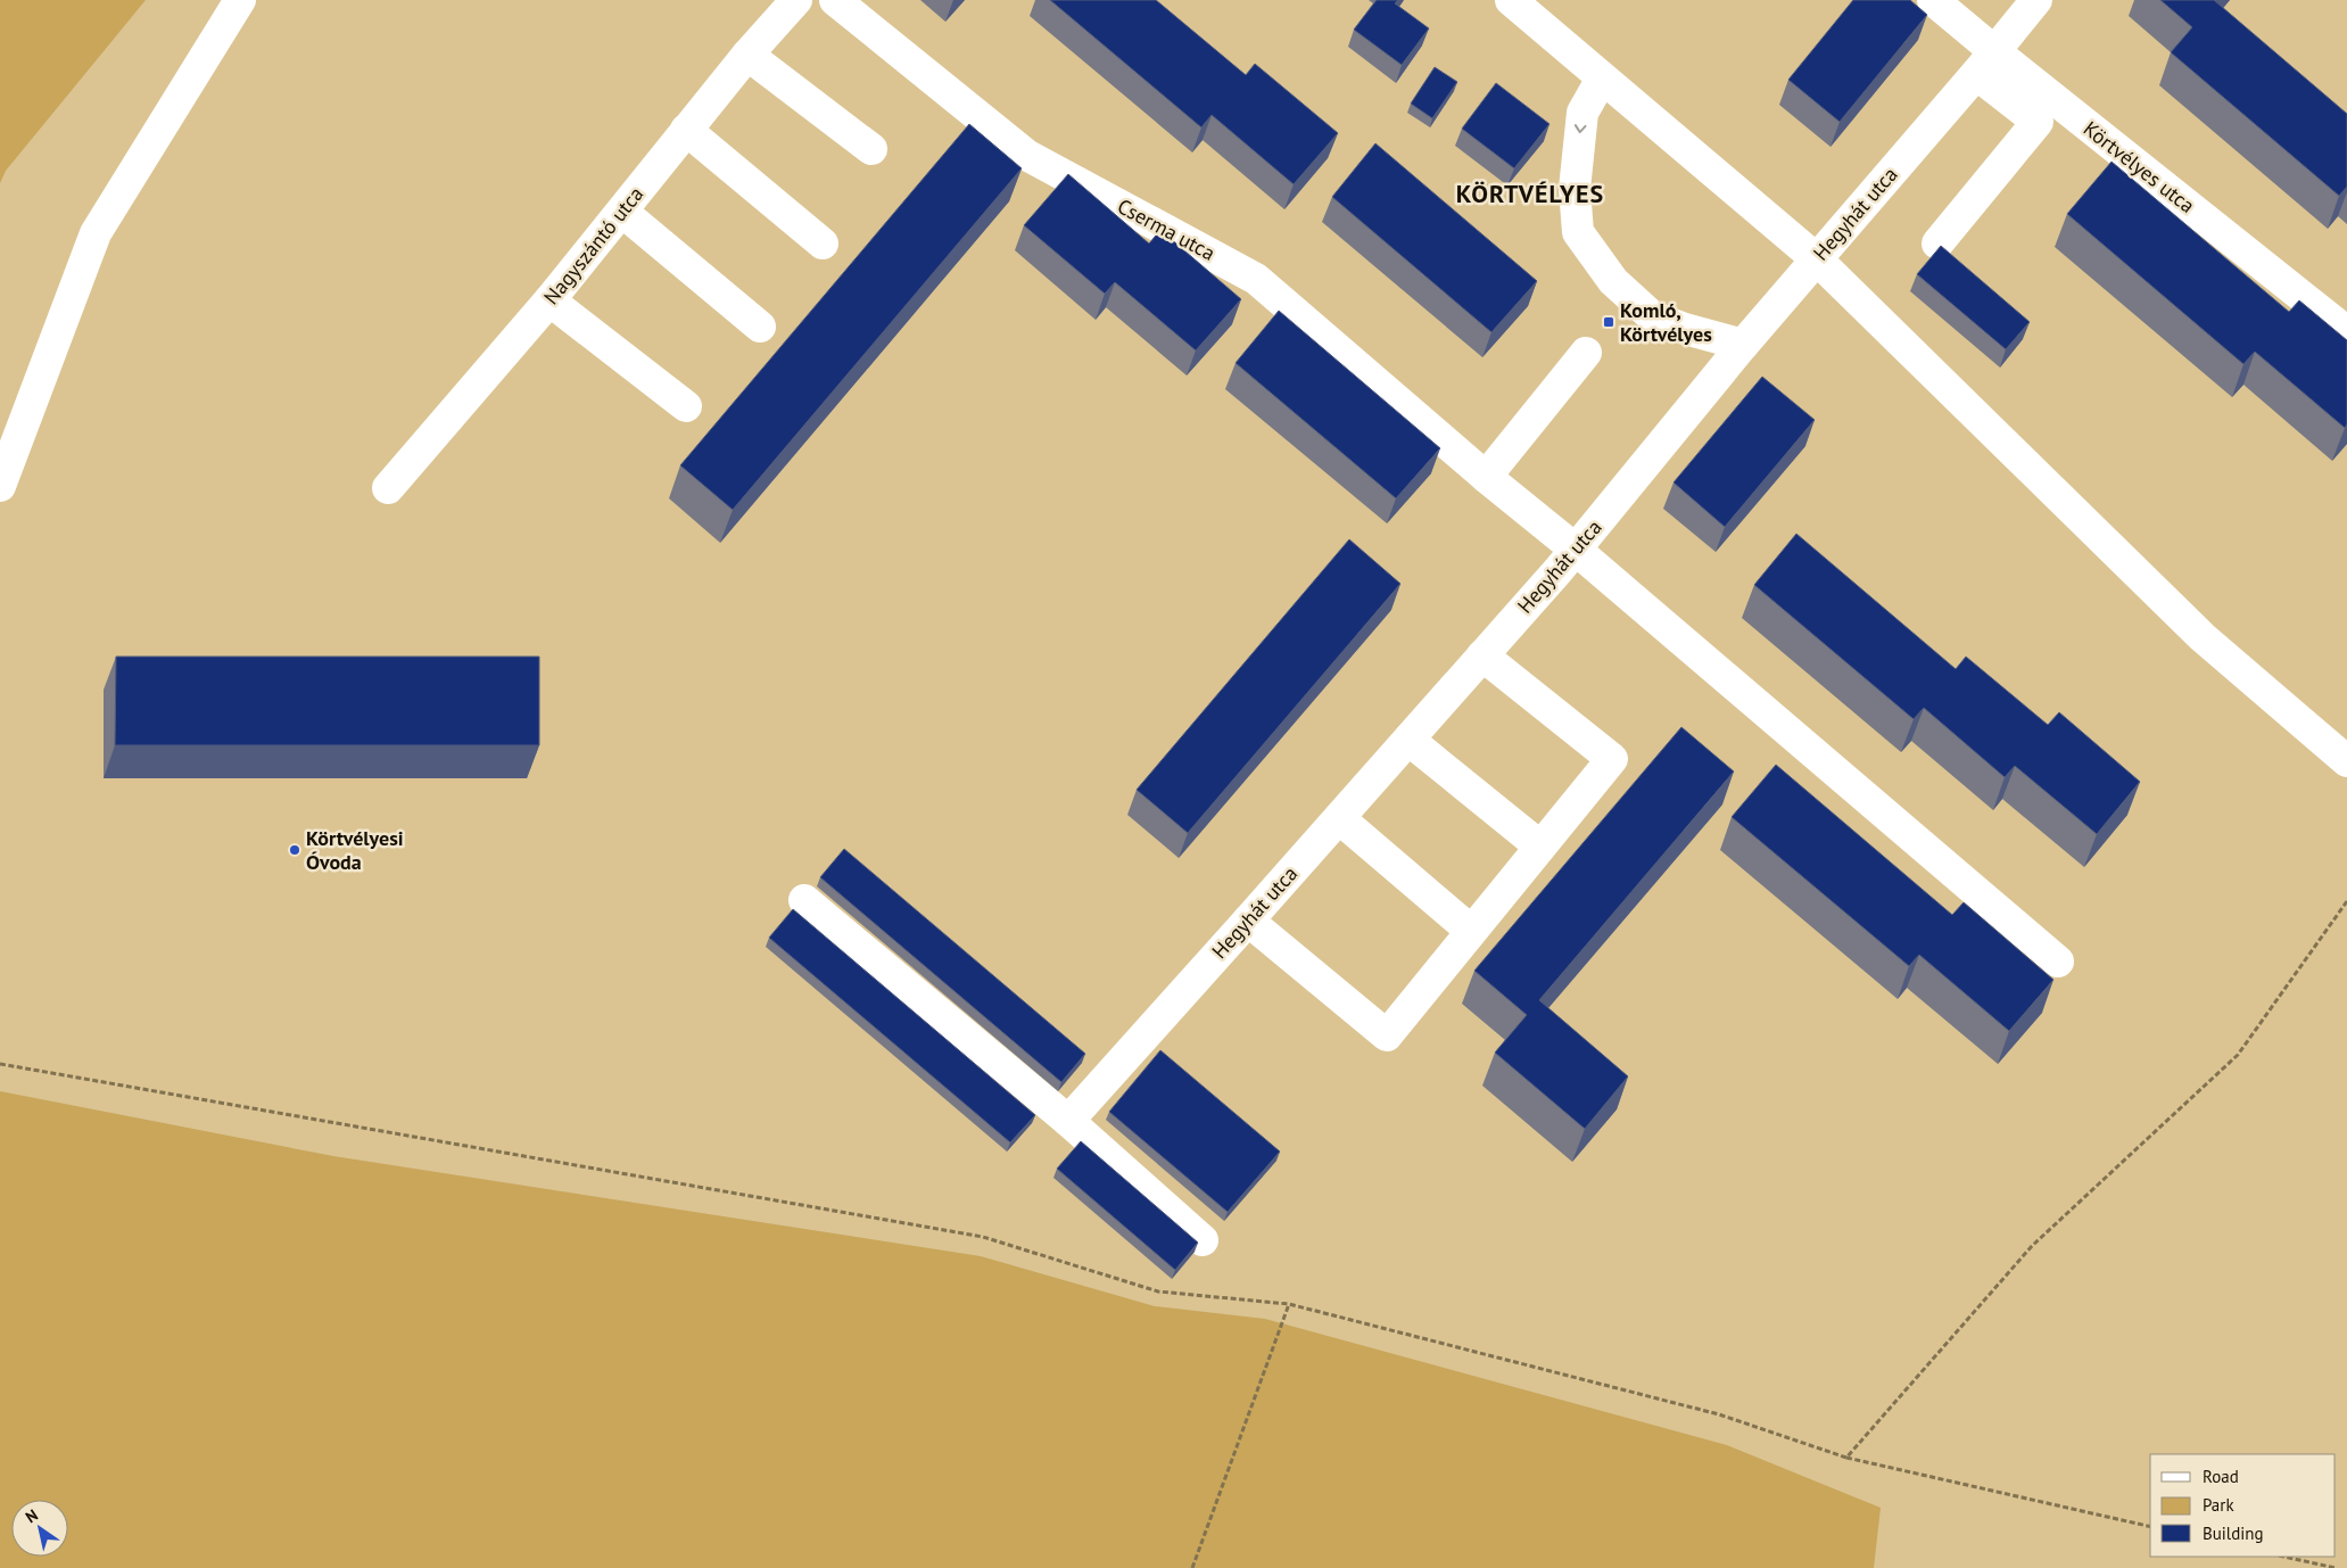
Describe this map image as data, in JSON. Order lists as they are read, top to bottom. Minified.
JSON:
{"streets":{"street":["Körtvélyes utca","Hegyhát utca","Cserma utca","Nagyszántó utca"]},"crossings":[["Körtvélyes utca","Hegyhát utca"],["Hegyhát utca","Cserma utca"]],"districts":["KÖRTVÉLYES"],"places":{"transit":["Komló, Körtvélyes"],"other":["Körtvélyesi Óvoda"]},"legend":["Road","Park","Building"],"north":"top left"}
